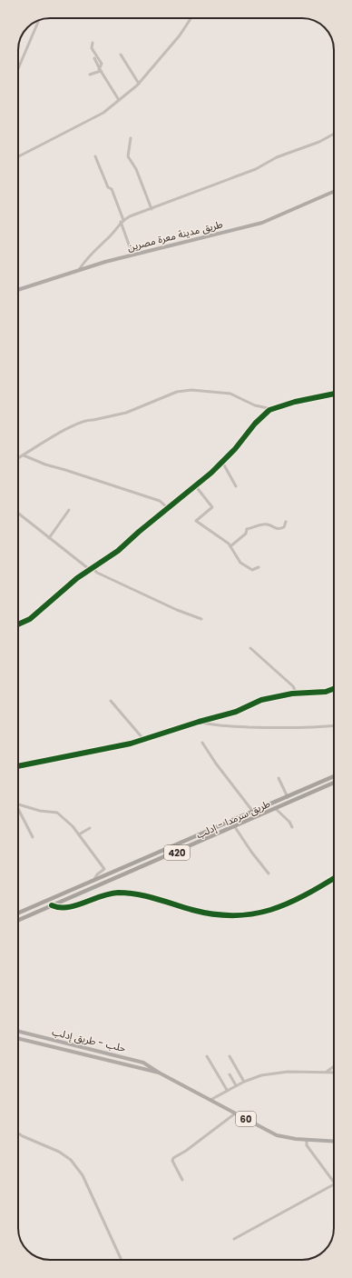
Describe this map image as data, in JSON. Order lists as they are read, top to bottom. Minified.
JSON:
{"streets":{"highway":["طريق سرمدا - إدلب","420"],"main road":["طريق مدينة معرة مصرين","حلب - طريق إدلب","60"]}}
